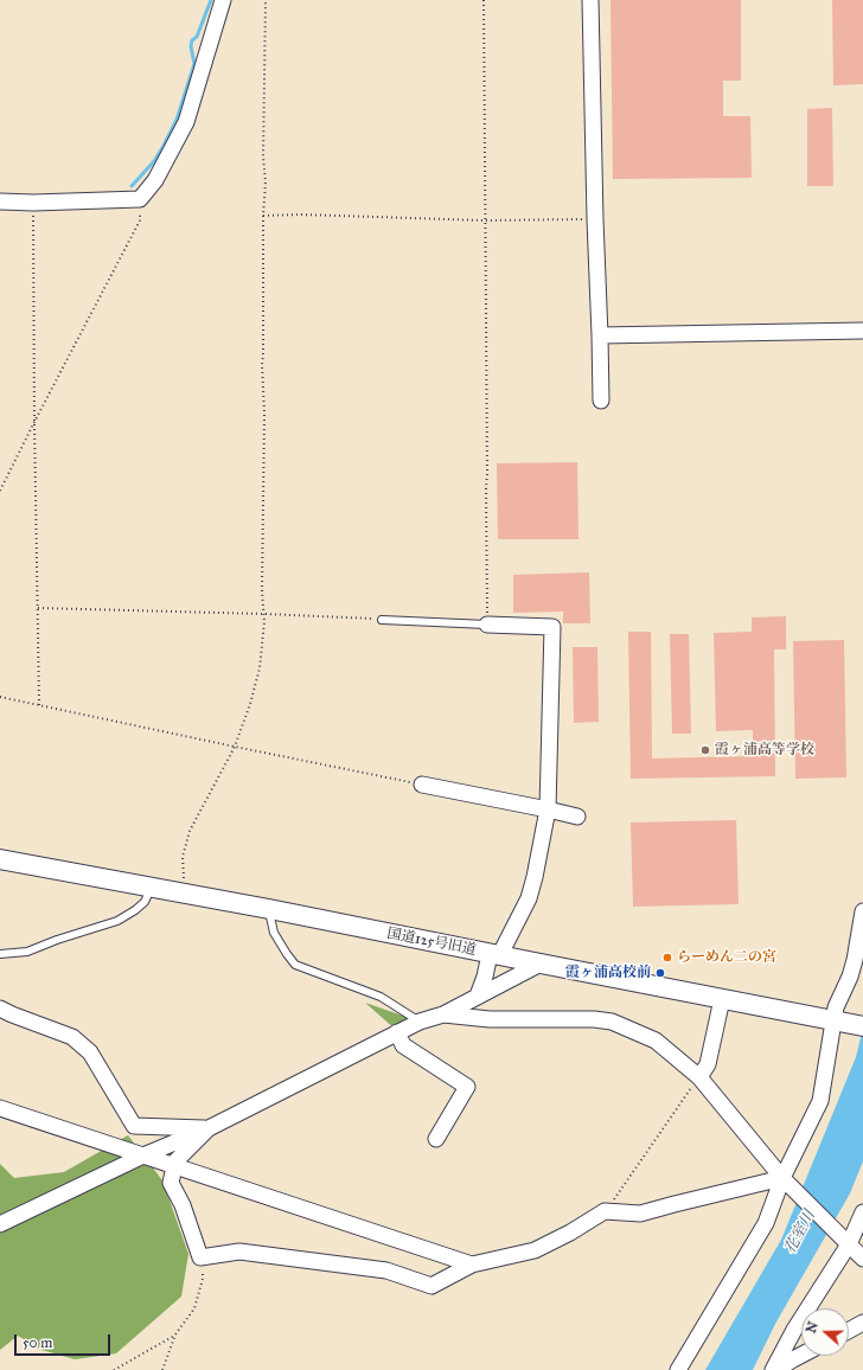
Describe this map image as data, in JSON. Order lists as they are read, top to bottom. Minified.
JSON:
{"streets":{"street":["国道125号旧道"]},"water":["花室川"],"places":["霞ヶ浦高等学校","らーめん二の宮","霞ヶ浦高校前"],"scale_bar":"50 m","north":"left"}
